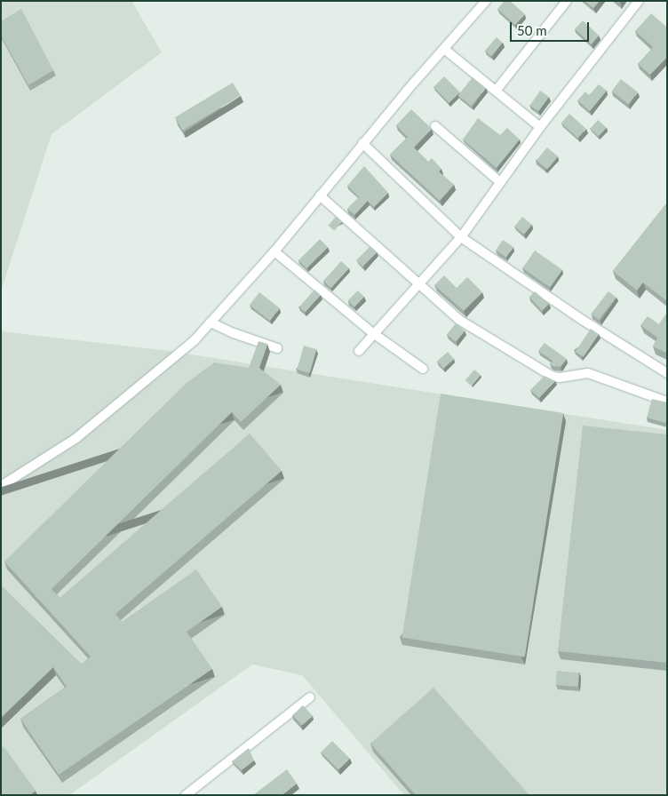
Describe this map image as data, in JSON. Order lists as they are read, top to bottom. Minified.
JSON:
{"scale_bar":"50 m"}
